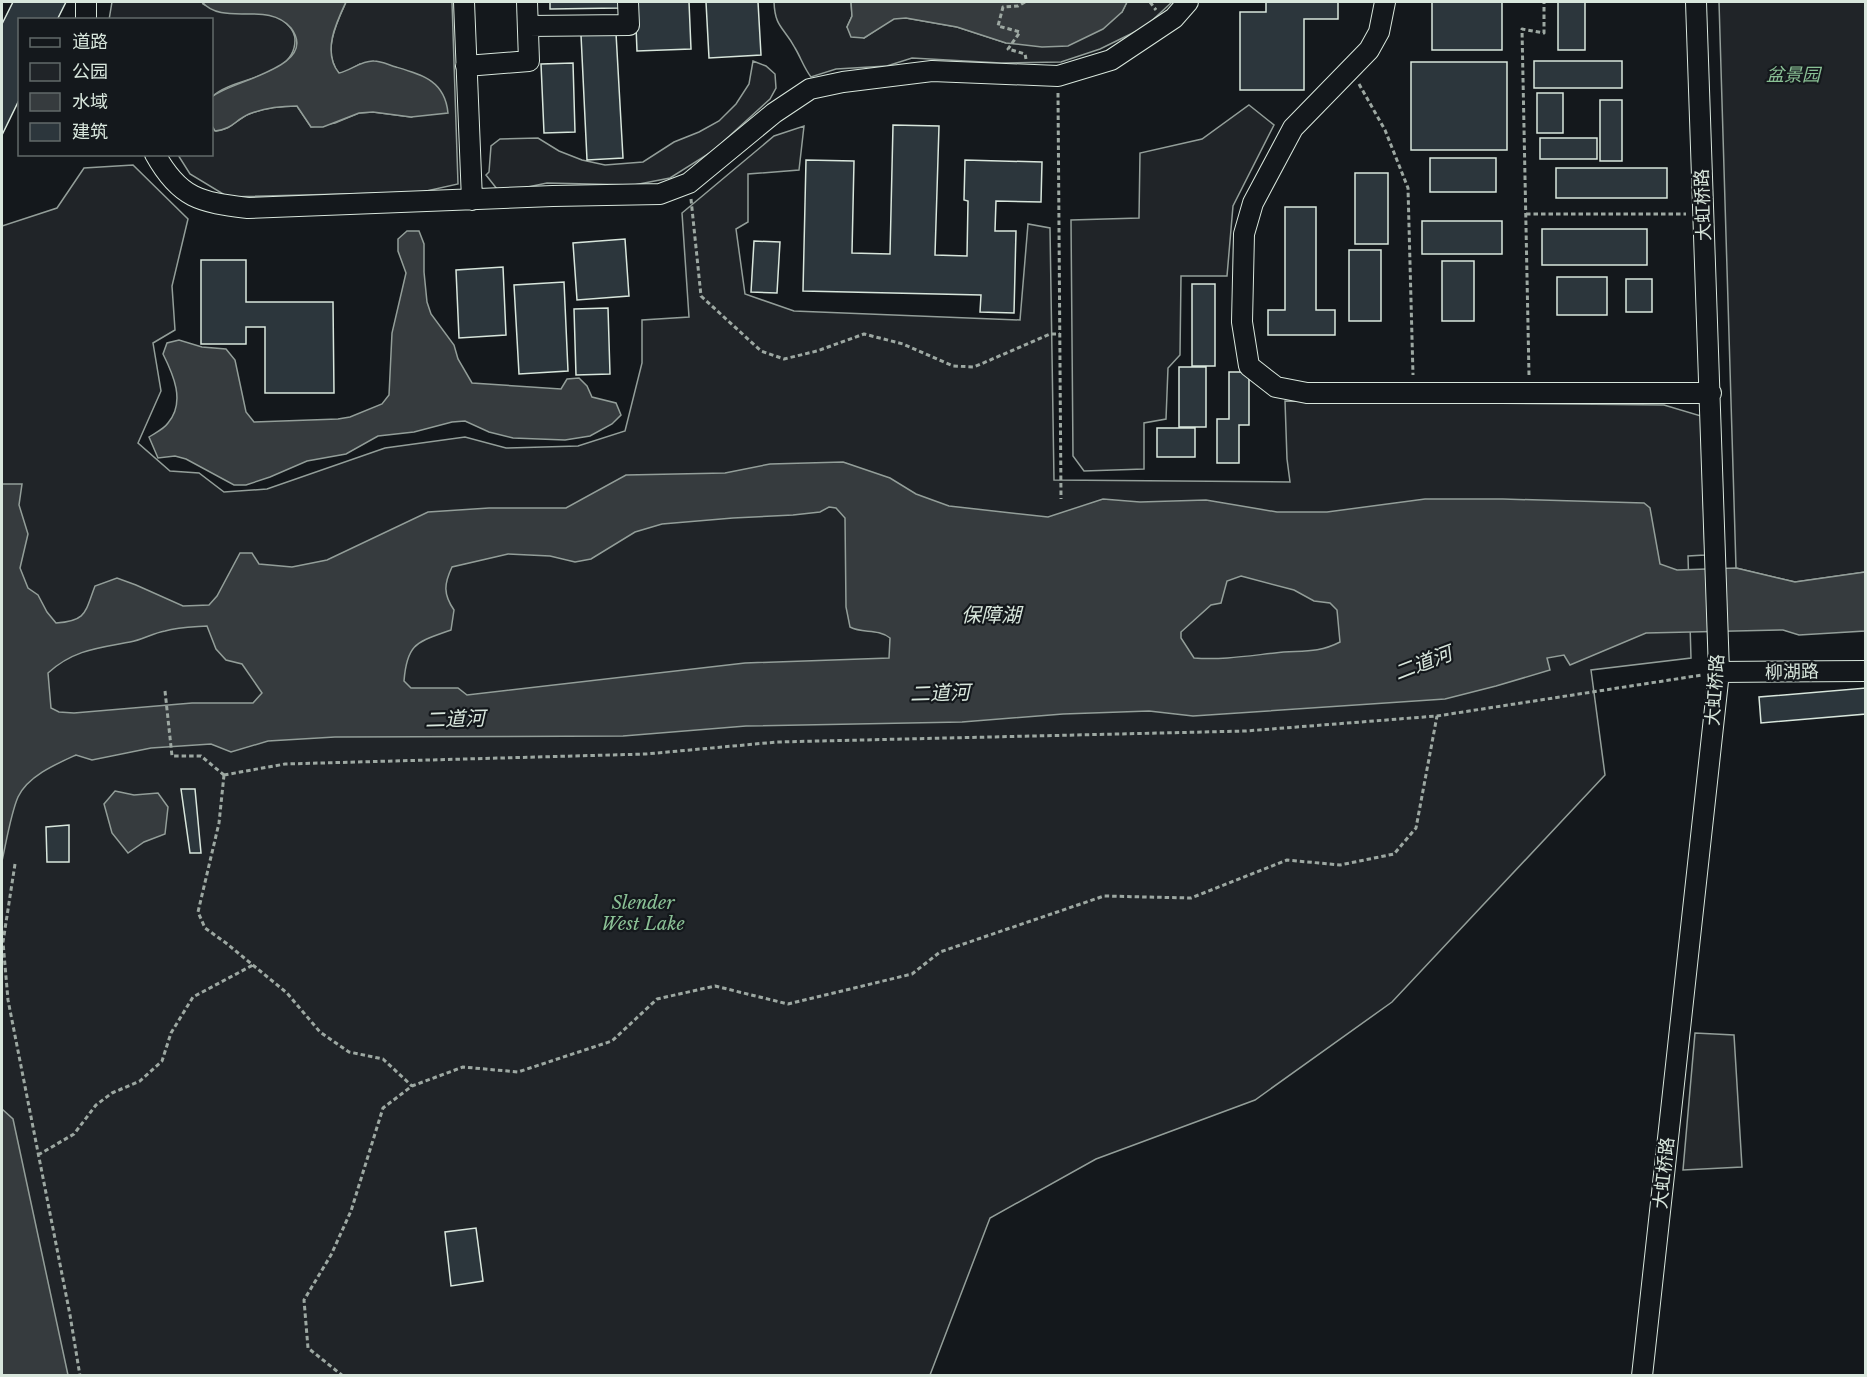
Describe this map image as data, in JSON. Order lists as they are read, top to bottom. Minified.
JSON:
{"streets":{"street":["大虹桥路","柳湖路"]},"crossings":[["大虹桥路","柳湖路"]],"water":["保障湖","二道河"],"parks":["盆景园","Slender West Lake"],"legend":["道路","公园","水域","建筑"]}
